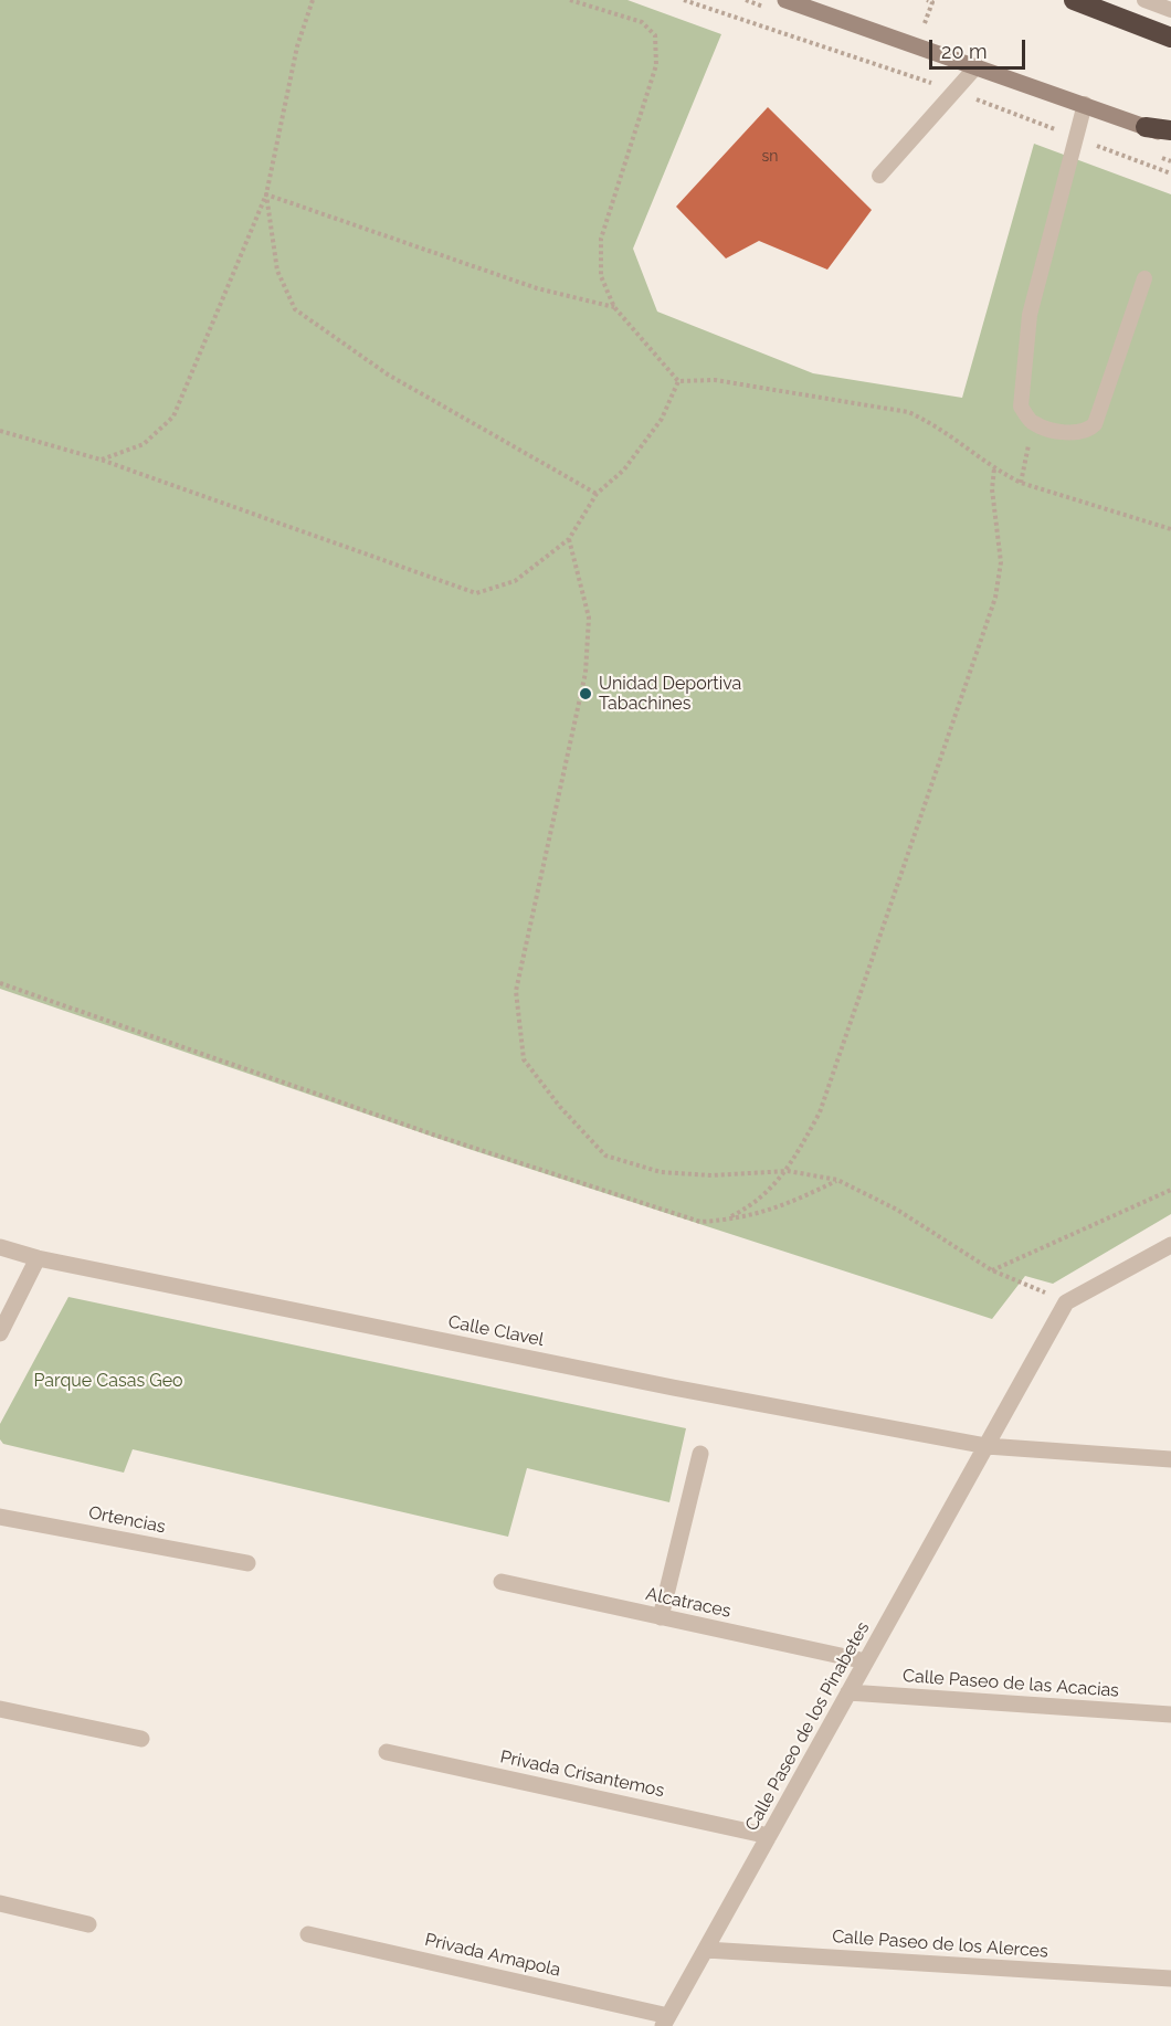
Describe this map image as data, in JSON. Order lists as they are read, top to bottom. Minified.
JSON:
{"streets":{"street":["Calle Clavel","Ortencias","Alcatraces","Calle Paseo de las Acacias","Calle Paseo de los Pinabetes","Privada Crisantemos","Calle Paseo de los Alerces","Privada Amapola"]},"crossings":[["Calle Clavel","Calle Paseo de los Pinabetes"],["Alcatraces","Calle Paseo de los Pinabetes"],["Calle Paseo de las Acacias","Calle Paseo de los Pinabetes"],["Calle Paseo de los Pinabetes","Privada Crisantemos"],["Calle Paseo de los Pinabetes","Calle Paseo de los Alerces"],["Calle Paseo de los Pinabetes","Privada Amapola"]],"parks":["Parque Casas Geo"],"places":["Unidad Deportiva Tabachines"],"house_numbers":["sn"],"scale_bar":"20 m"}
